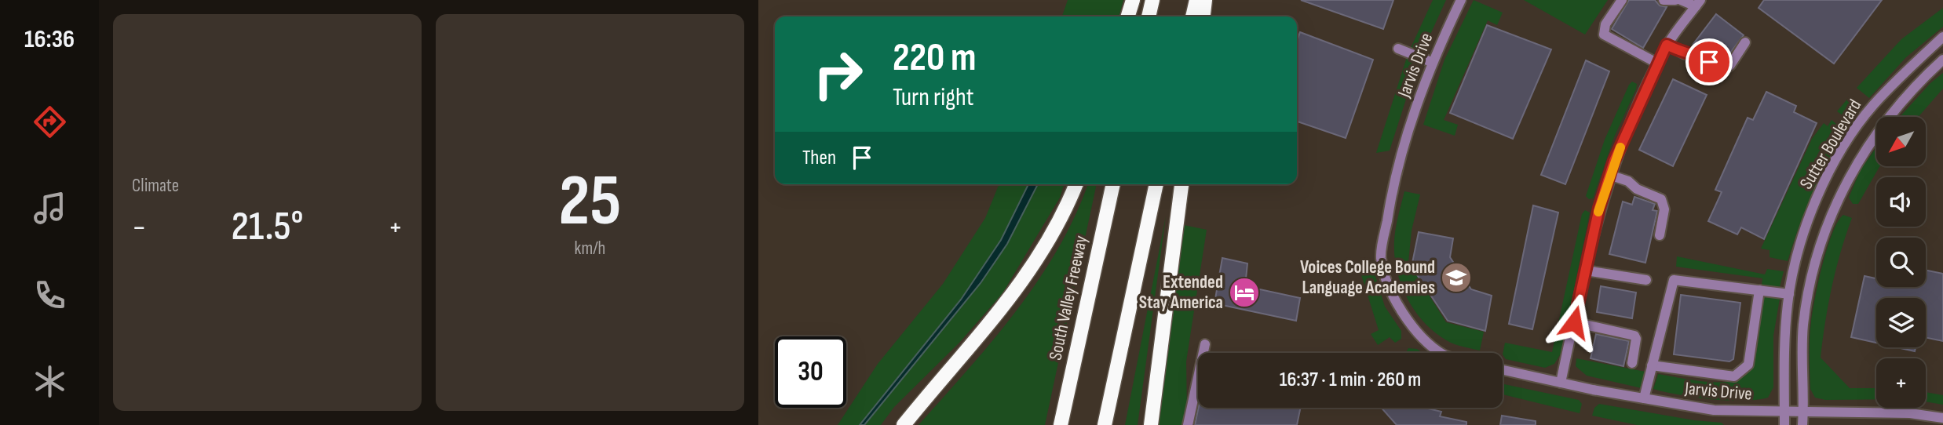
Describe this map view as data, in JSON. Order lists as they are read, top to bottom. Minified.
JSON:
{"streets":{"highway":["South Valley Freeway"],"street":["Jarvis Drive","Sutter Boulevard"]},"crossings":[["Jarvis Drive","Sutter Boulevard"]],"places":{"school or university":["Voices College Bound Language Academies"],"hotel":["Extended Stay America"]},"north":"bottom left","page":{"tabs":"16:36","tile":["Climate",["25","km/h"]],"turn":["220 m","Turn right"],"map_buttons":"+","then":"Then","heat":["−","21.5°","+"],"limit":"30","trip":"16:37 · 1 min · 260 m"}}
